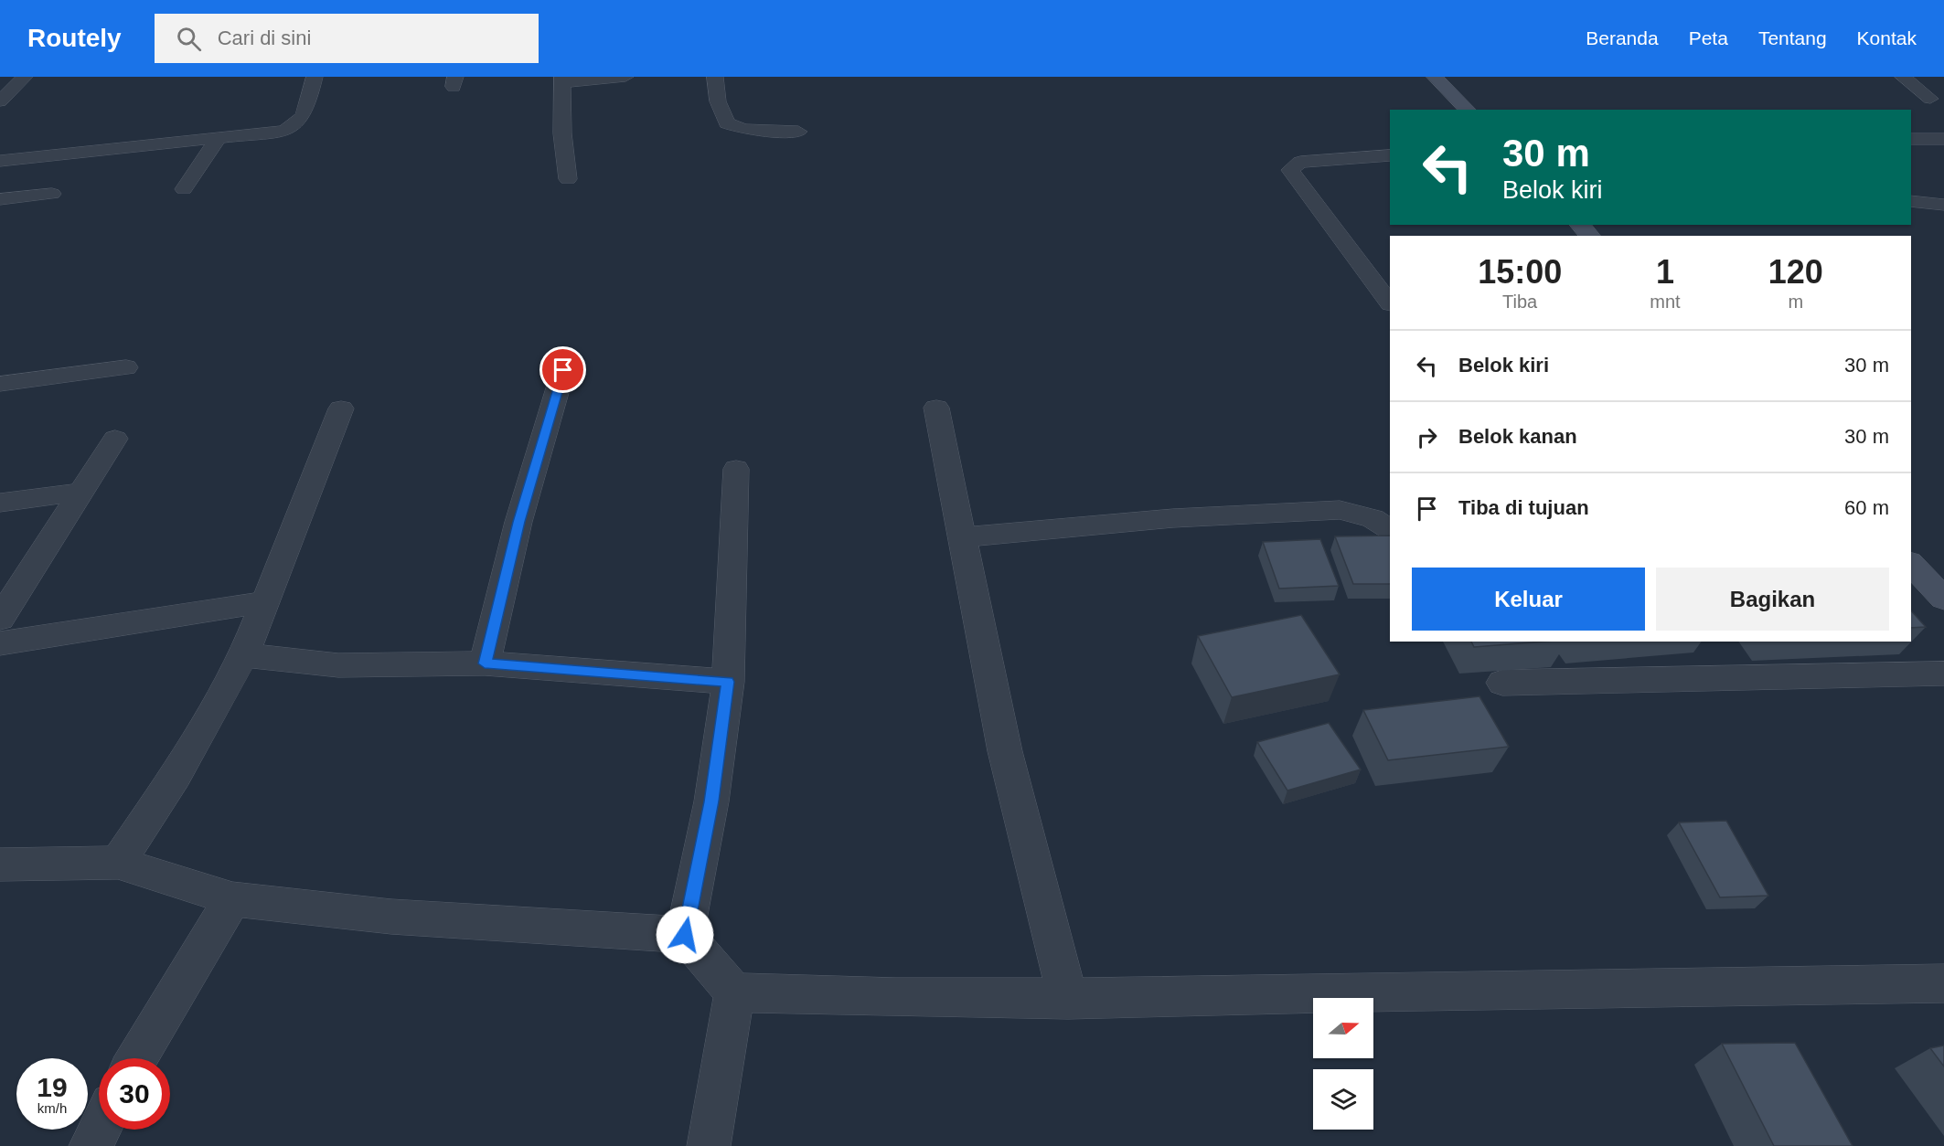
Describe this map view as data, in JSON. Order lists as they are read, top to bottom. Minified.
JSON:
{"north":"right","page":{"header":"Routely","search":"Cari di sini","nav":["Beranda","Peta","Tentang","Kontak"],"turn":["30 m","Belok kiri"],"eta":["15:00","Tiba","1","mnt","120","m"],"list":[{"name":"Belok kiri","value":"30 m"},{"name":"Belok kanan","value":"30 m"},{"name":"Tiba di tujuan","value":"60 m"}],"buttons":["Keluar","Bagikan"],"speed":"19 km/h","limit":"30"}}
